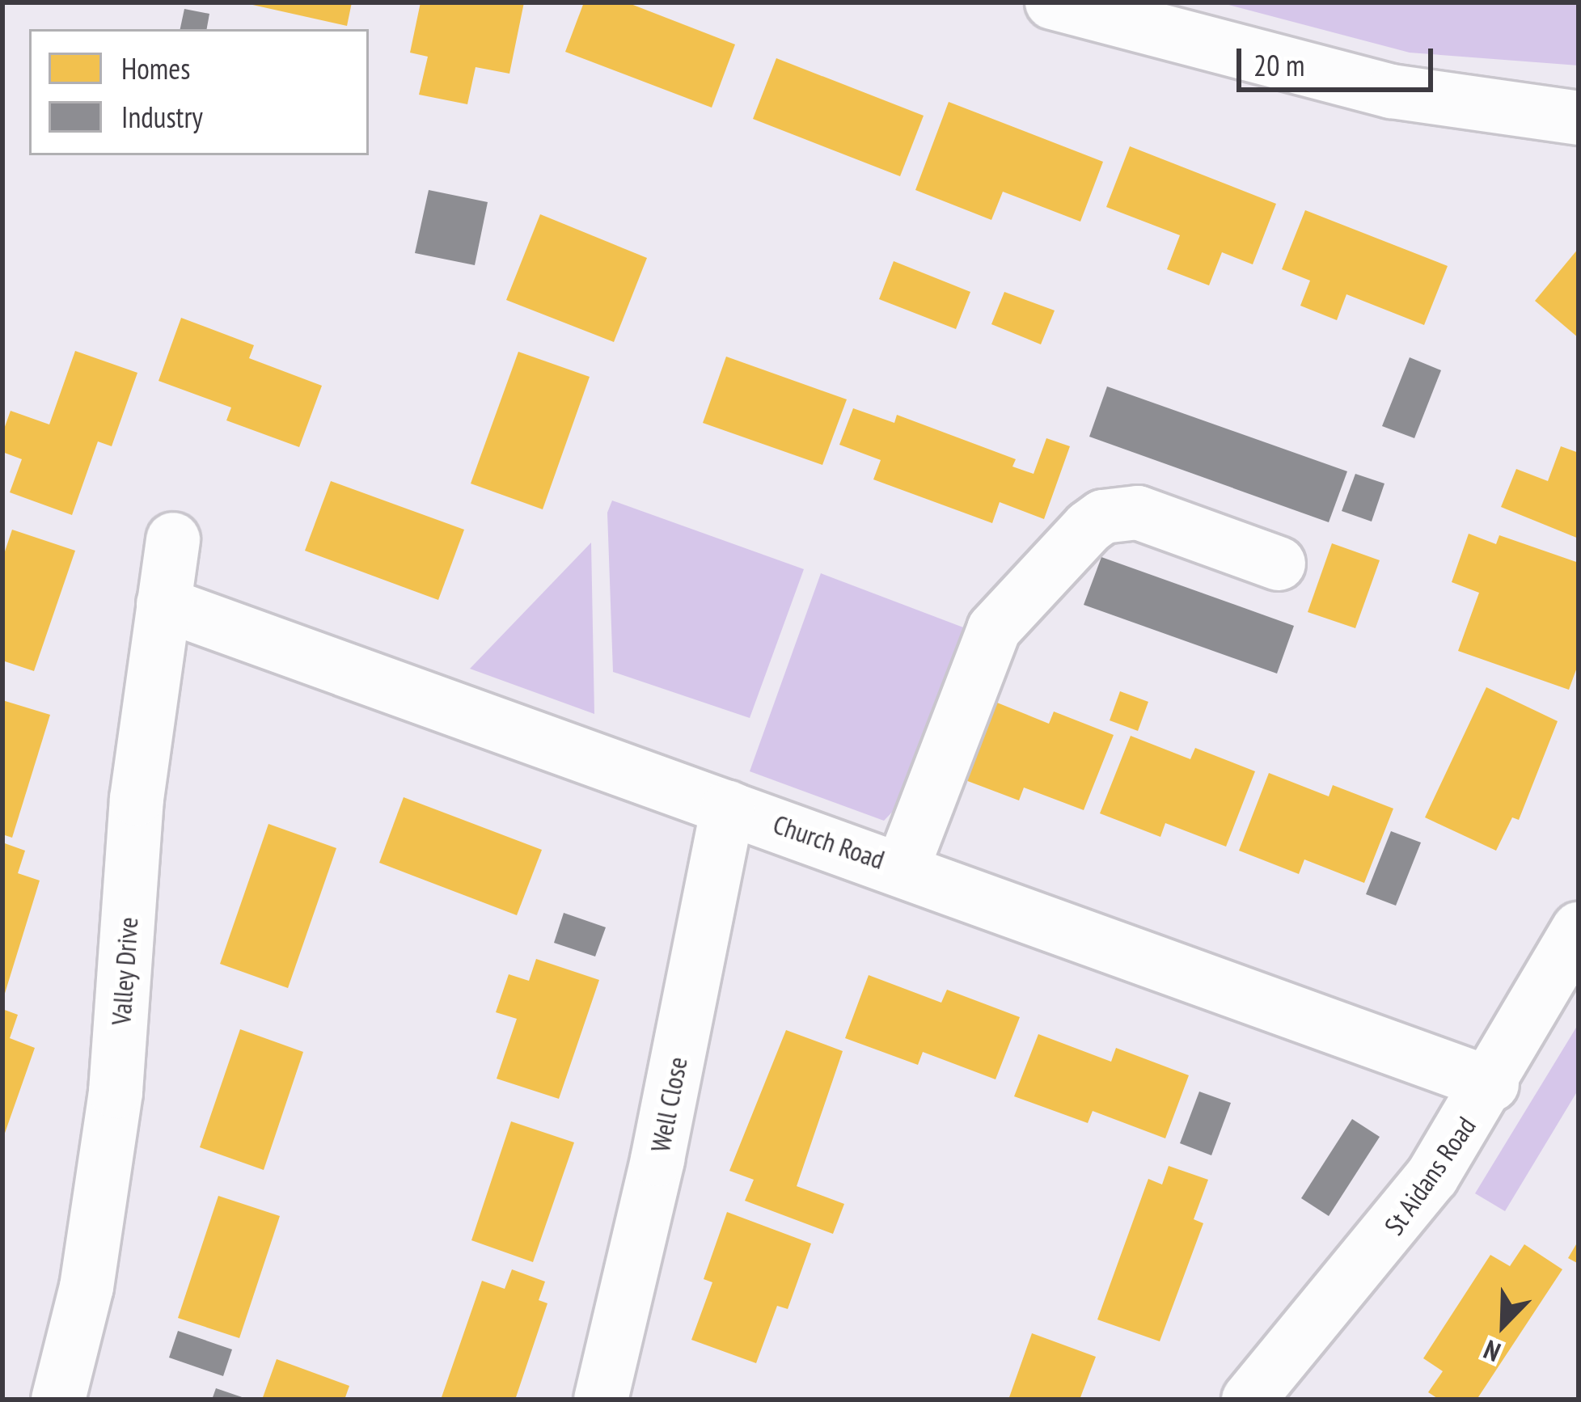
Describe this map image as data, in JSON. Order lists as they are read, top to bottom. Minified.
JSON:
{"streets":{"street":["Church Road","Valley Drive","Well Close","St Aidans Road"]},"crossings":[["Church Road","Valley Drive"],["Church Road","Well Close"],["Church Road","St Aidans Road"]],"legend":["Homes","Industry"],"scale_bar":"20 m","north":"bottom left"}
